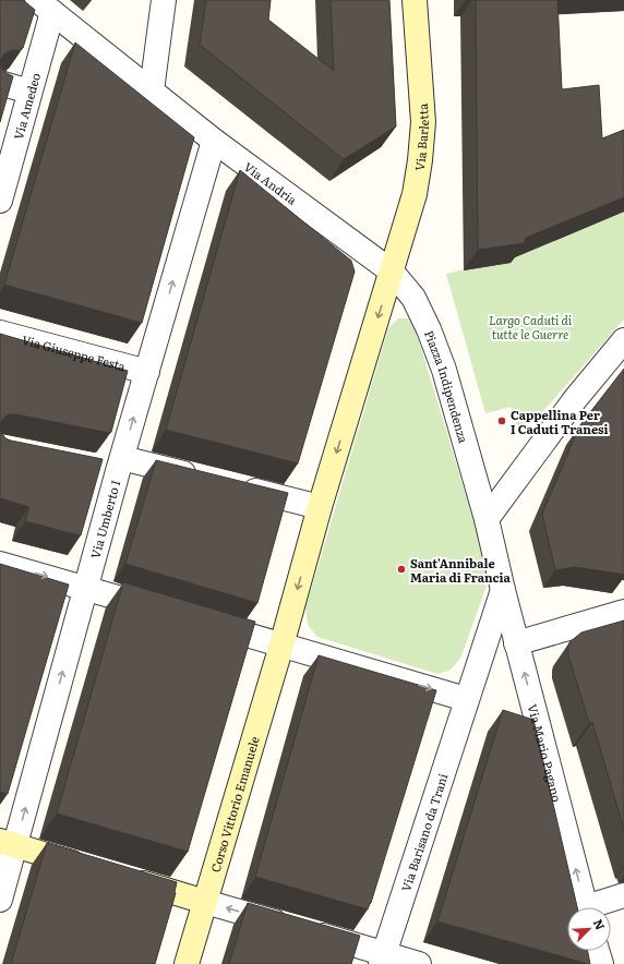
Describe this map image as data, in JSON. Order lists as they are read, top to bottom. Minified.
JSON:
{"streets":{"street":["Via Amedeo","Via Barletta","Via Andria","Via Giuseppe Festa","Piazza Indipendenza","Via Umberto I","Via Mario Pagano","Corso Vittorio Emanuele","Via Barisano da Trani"]},"crossings":[["Via Amedeo","Via Andria"],["Via Barletta","Via Andria"],["Via Barletta","Piazza Indipendenza"],["Via Andria","Piazza Indipendenza"],["Via Andria","Via Umberto I"],["Via Giuseppe Festa","Via Umberto I"],["Piazza Indipendenza","Via Mario Pagano"]],"one_way":["Via Mario Pagano"],"parks":["Largo Caduti di tutte le Guerre"],"places":["Cappellina Per I Caduti Tranesi","Sant'Annibale Maria di Francia"],"north":"top right"}
